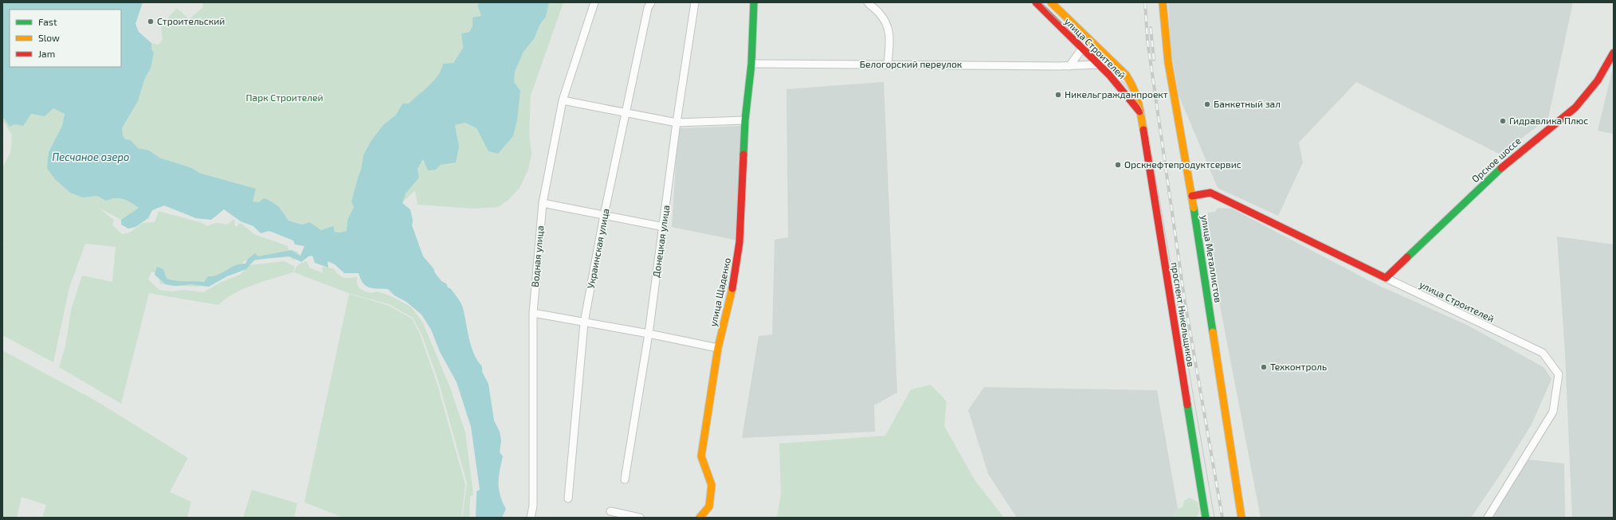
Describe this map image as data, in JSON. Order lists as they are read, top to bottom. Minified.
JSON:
{"streets":{"main road":["улица Строителей","Орское шоссе","улица Металлистов","улица Щаденко","проспект Никельщиков"],"street":["Белогорский переулок","Донецкая улица","Украинская улица","Водная улица"]},"crossings":[["улица Строителей","Белогорский переулок"],["улица Строителей","Орское шоссе"],["улица Строителей","улица Металлистов"],["улица Строителей","проспект Никельщиков"],["Белогорский переулок","улица Щаденко"]],"water":["Песчаное озеро"],"parks":["Парк Строителей"],"places":["Строительский","Никельгражданпроект","Банкетный зал","Гидравлика Плюс","Орскнефтепродуктсервис","Техконтроль"],"legend":["Fast","Slow","Jam"]}
